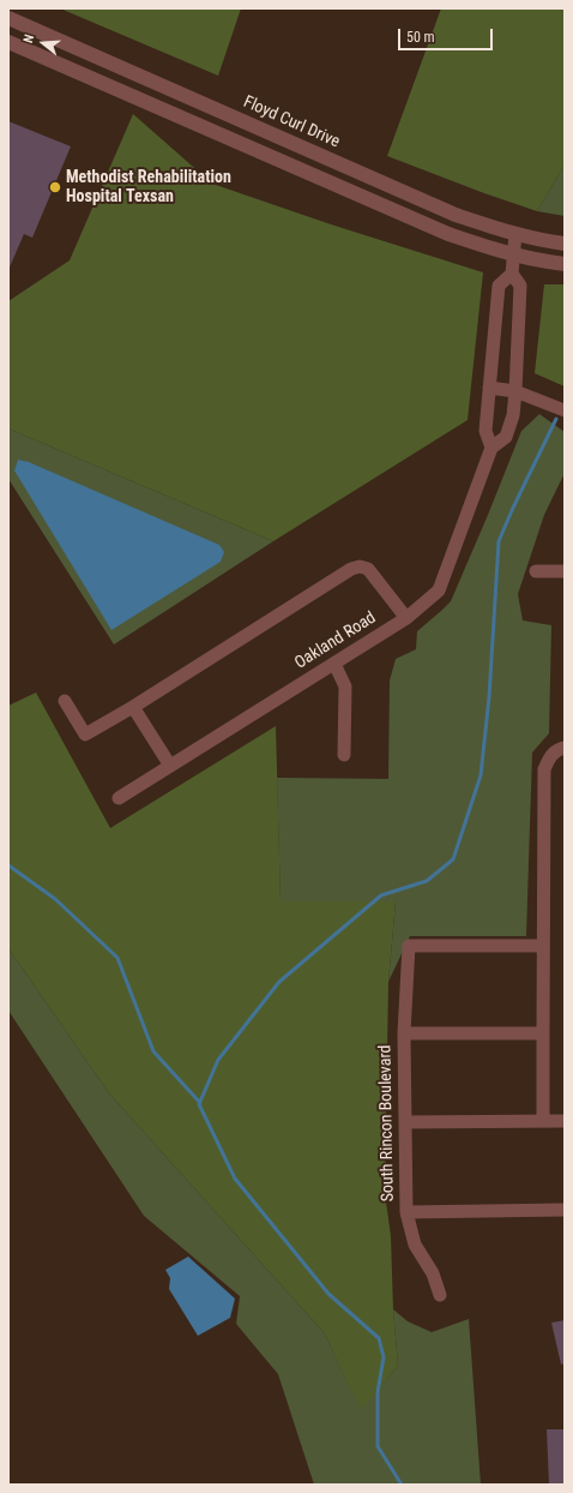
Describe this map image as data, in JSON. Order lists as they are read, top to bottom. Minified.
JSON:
{"streets":{"street":["Floyd Curl Drive","Oakland Road","South Rincon Boulevard"]},"places":["Methodist Rehabilitation Hospital Texsan"],"scale_bar":"50 m","north":"left"}
